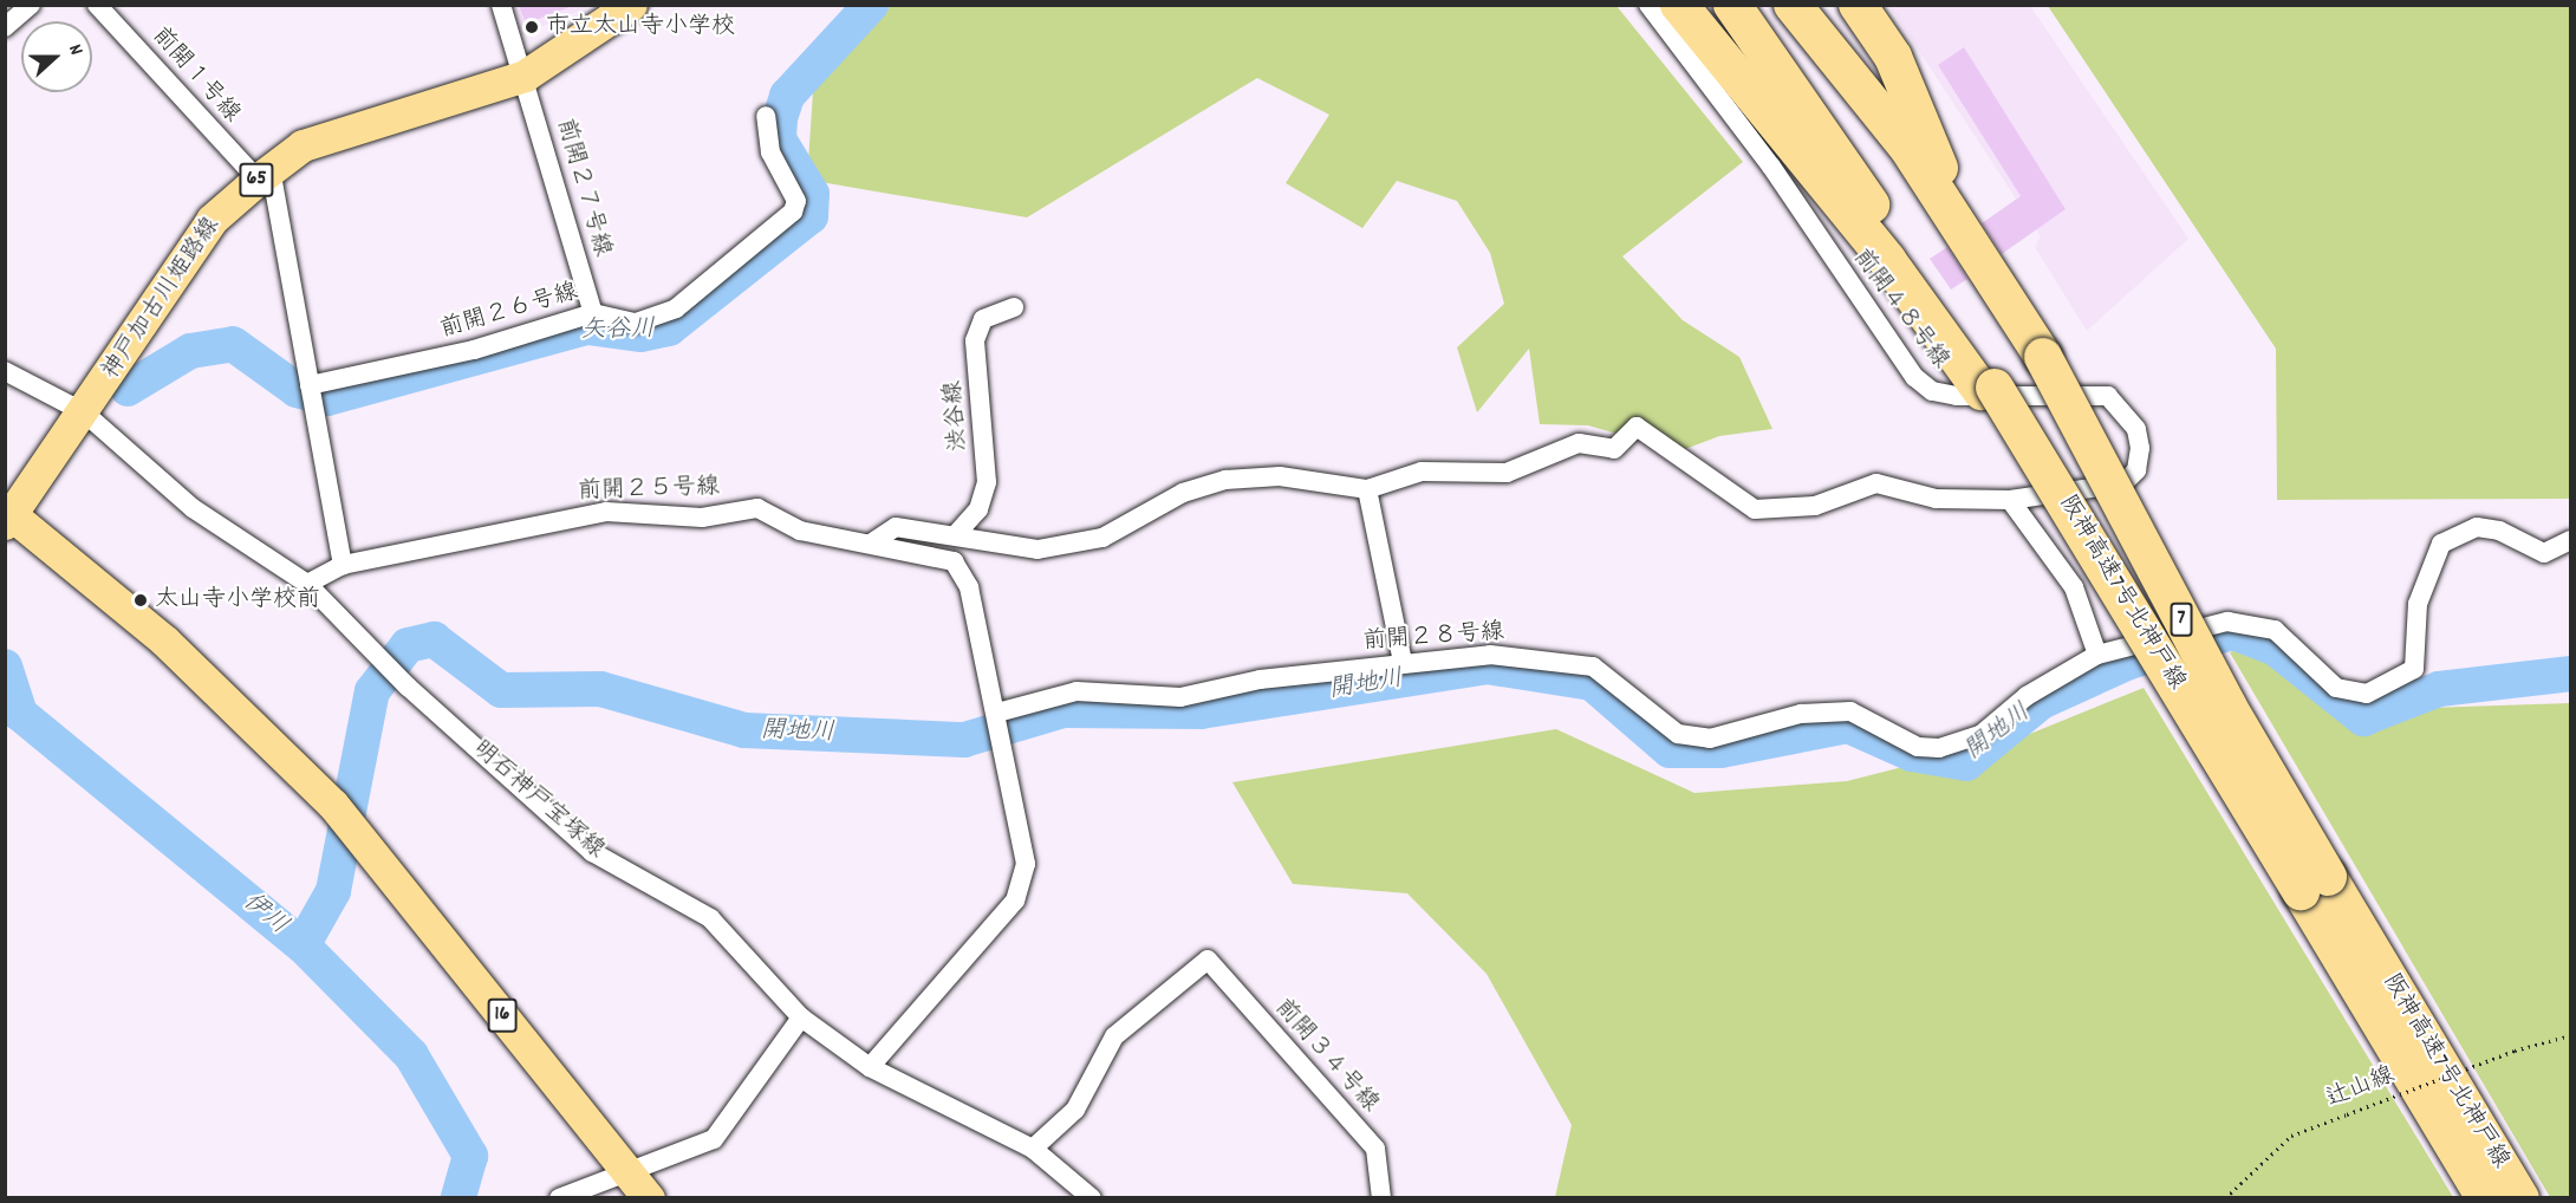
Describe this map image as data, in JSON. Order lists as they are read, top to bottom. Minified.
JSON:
{"streets":{"highway":["阪神高速7号北神戸線","7"],"main road":["65","神戸加古川姫路線","16"],"street":["前開１号線","前開２７号線","前開４８号線","前開２６号線","渋谷線","前開２５号線","前開２８号線","明石神戸宝塚線","前開３４号線"],"path":["辻山線"]},"crossings":[["前開１号線","神戸加古川姫路線"],["前開２７号線","神戸加古川姫路線"],["前開２７号線","前開２６号線"],["神戸加古川姫路線","明石神戸宝塚線"],["神戸加古川姫路線","16"],["前開２５号線","前開２８号線"],["前開２５号線","明石神戸宝塚線"],["明石神戸宝塚線","前開３４号線"]],"water":["矢谷川","開地川","伊川"],"places":["市立太山寺小学校","太山寺小学校前"],"north":"right"}
